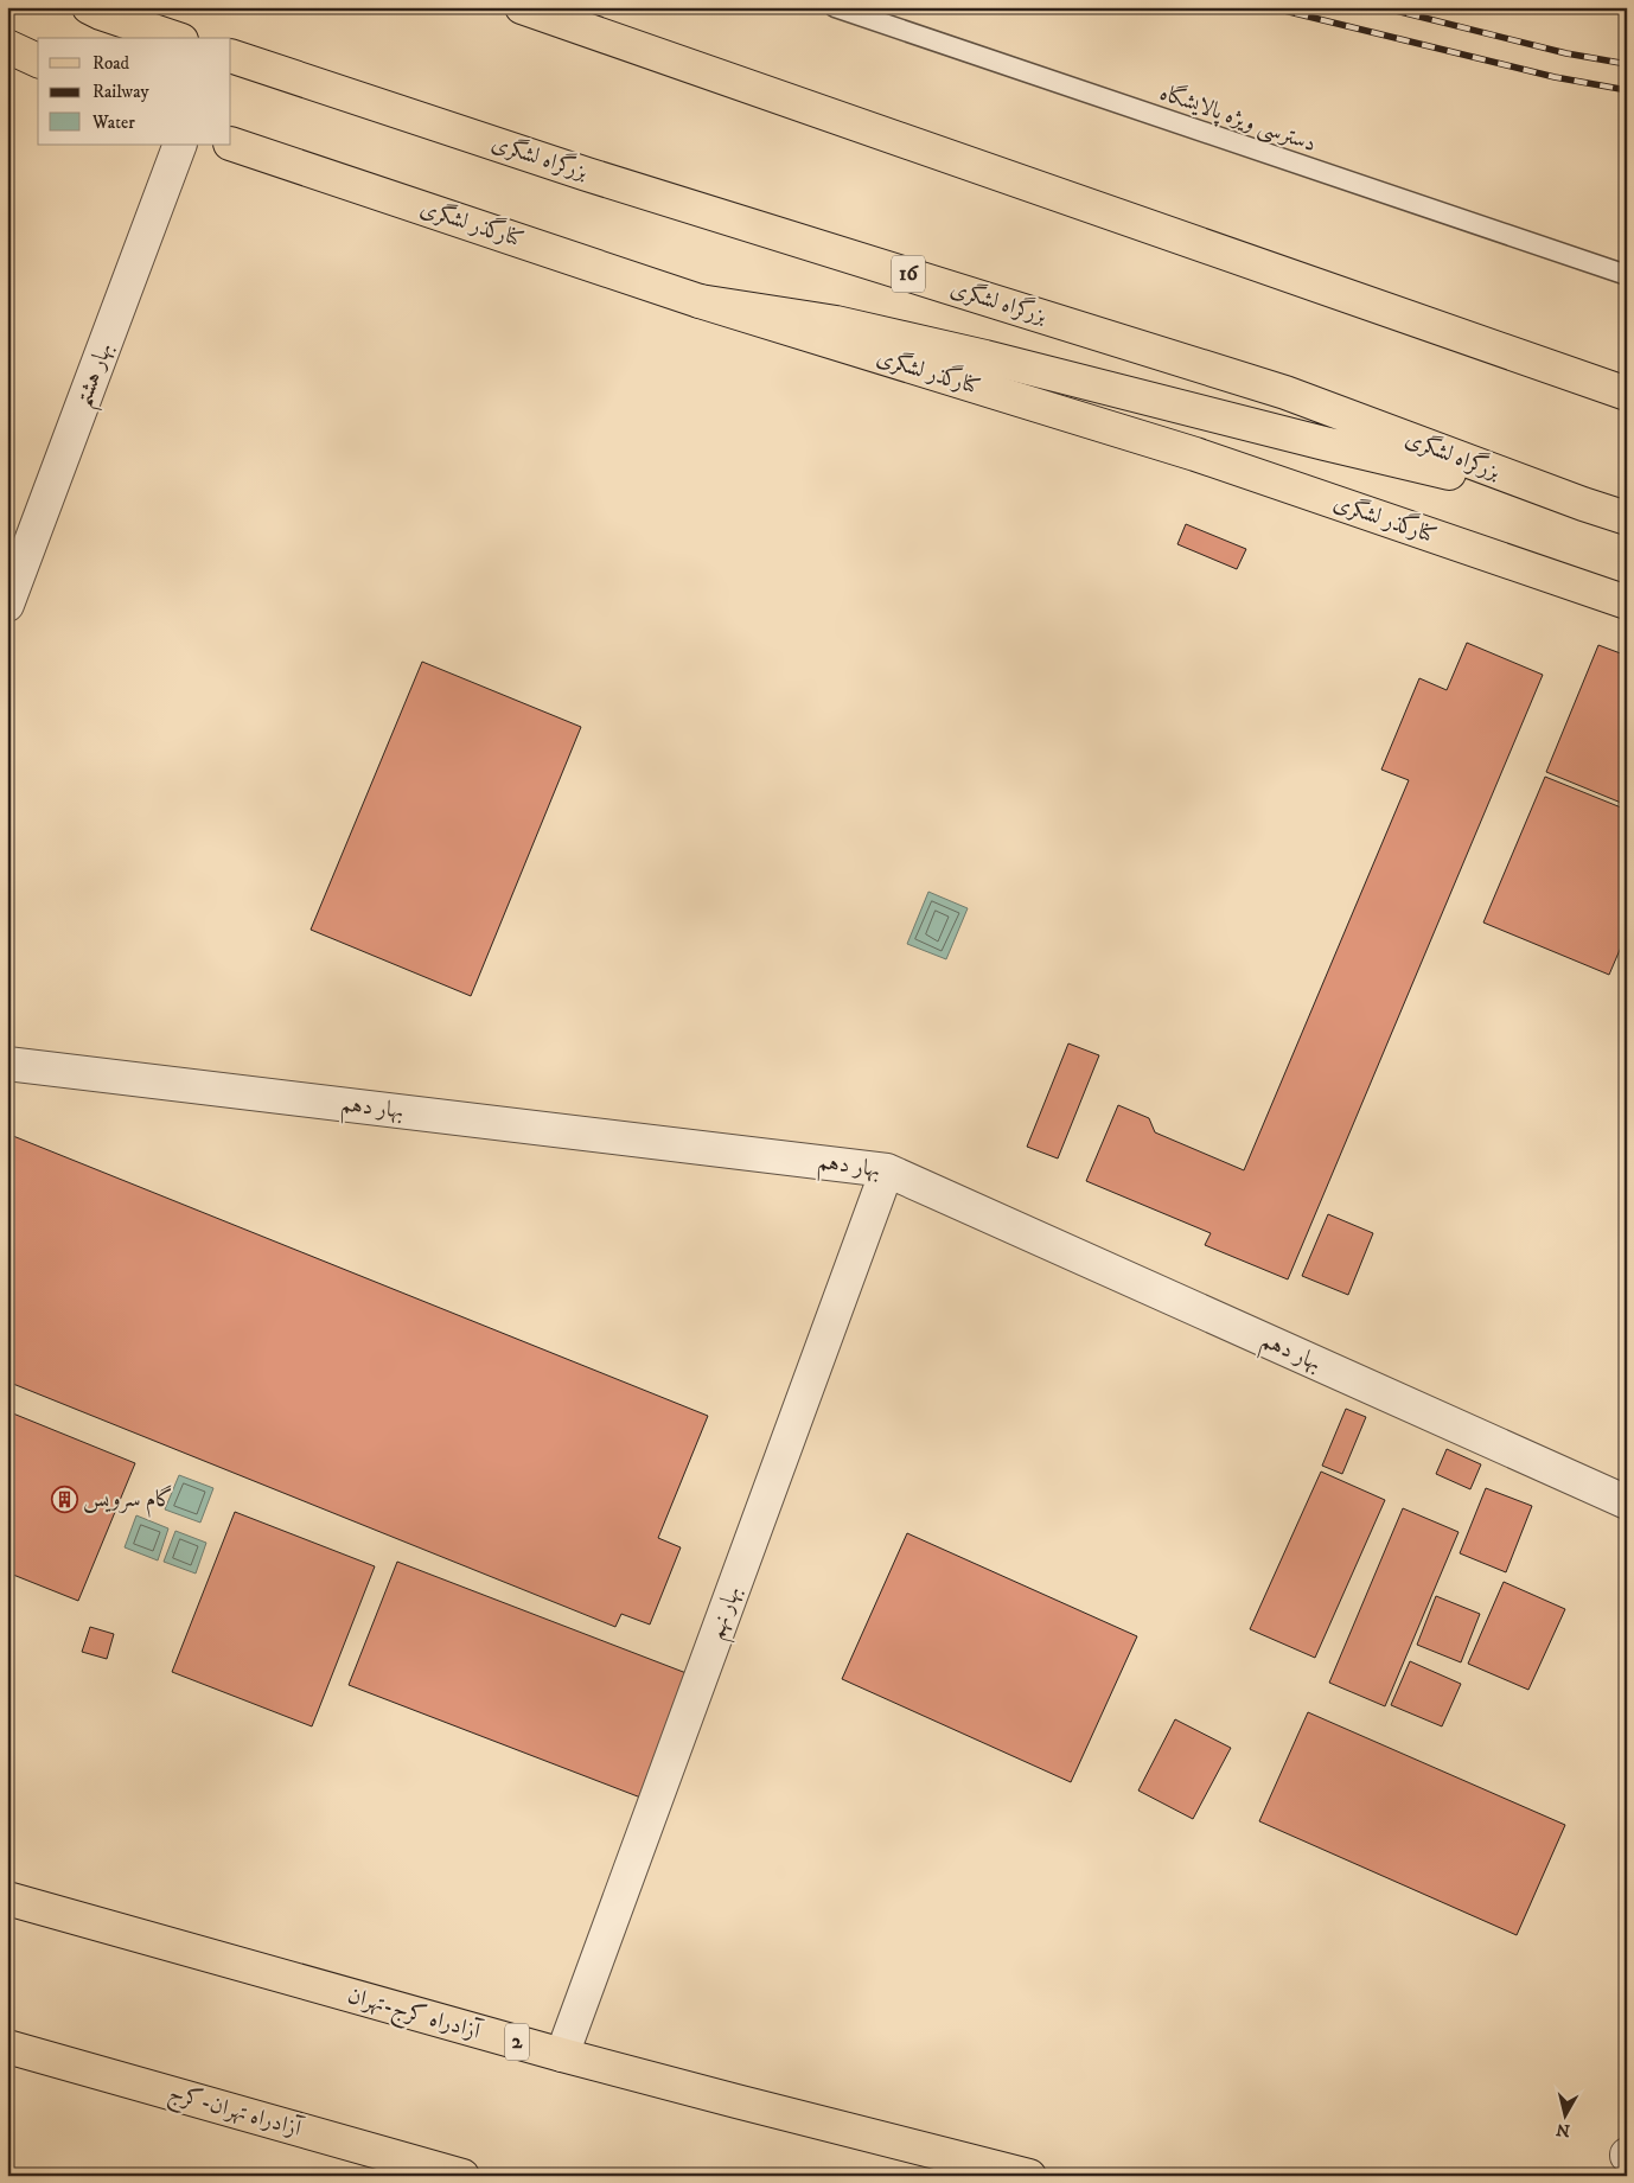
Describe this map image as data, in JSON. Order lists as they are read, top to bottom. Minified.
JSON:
{"streets":{"main road":["بزرگراه لشگری","کنارگذر لشگری","16","آزادراه کرج-تهران","2","آزادراه تهران-کرج"],"street":["بهار هشتم","بهار دهم","بهار نهم"],"lane":["دسترسی ویژه پالایشگاه"]},"crossings":[["بهار دهم","بهار نهم"],["بهار نهم","آزادراه کرج-تهران"]],"places":{"building":["گام سرویس"]},"legend":["Road","Railway","Water"],"north":"bottom"}
